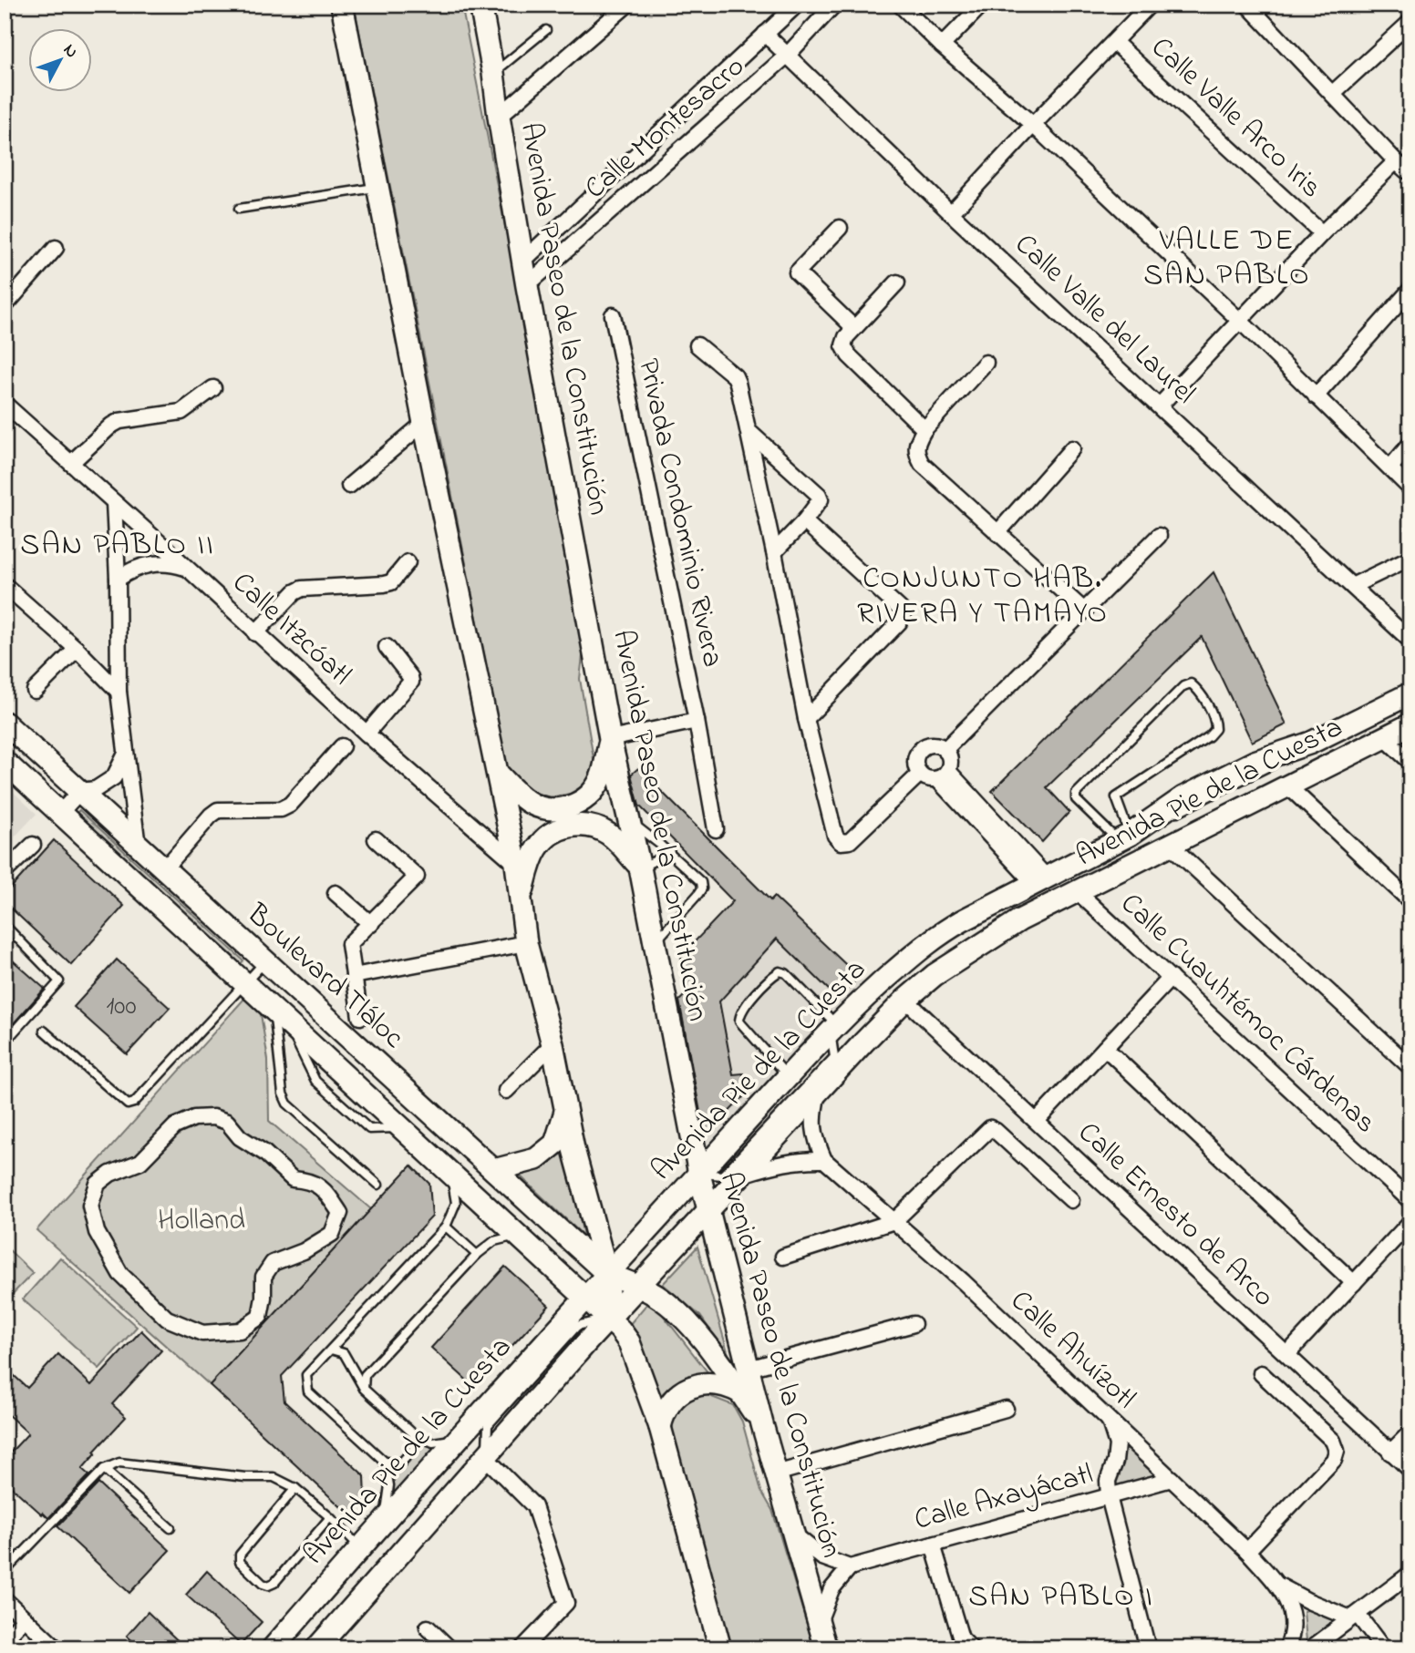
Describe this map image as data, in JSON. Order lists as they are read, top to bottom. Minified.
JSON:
{"streets":{"street":["Calle Valle Arco Iris","Calle Montesacro","Avenida Paseo de la Constitución","Calle Valle del Laurel","Privada Condominio Rivera","Calle Itzcóatl","Avenida Pie de la Cuesta","Boulevard Tláloc","Calle Cuauhtémoc Cárdenas","Calle Ernesto de Arco","Calle Ahuízotl","Calle Axayácatl"]},"crossings":[["Calle Montesacro","Avenida Paseo de la Constitución"],["Calle Montesacro","Calle Valle del Laurel"],["Avenida Paseo de la Constitución","Avenida Pie de la Cuesta"],["Avenida Pie de la Cuesta","Boulevard Tláloc"],["Avenida Pie de la Cuesta","Calle Cuauhtémoc Cárdenas"],["Avenida Pie de la Cuesta","Calle Ernesto de Arco"],["Avenida Pie de la Cuesta","Calle Ahuízotl"],["Calle Ahuízotl","Calle Axayácatl"]],"districts":["VALLE DE SAN PABLO","SAN PABLO II","CONJUNTO HAB. RIVERA Y TAMAYO","SAN PABLO I"],"parks":["Holland"],"house_numbers":["100"],"north":"top right"}
